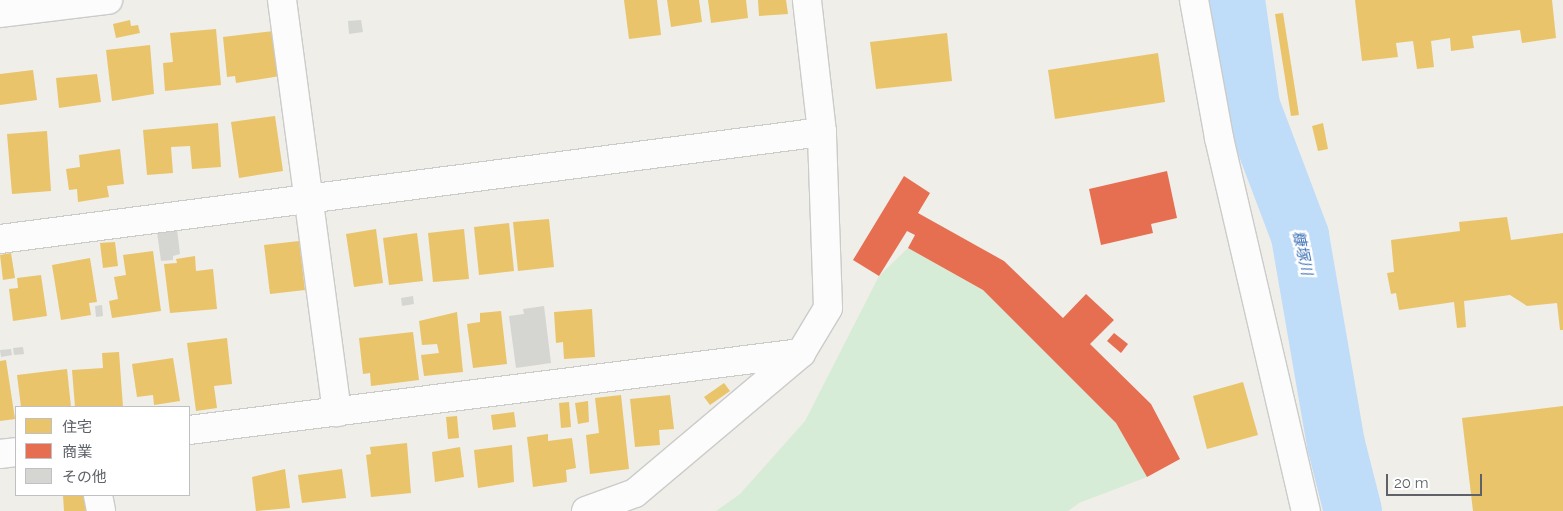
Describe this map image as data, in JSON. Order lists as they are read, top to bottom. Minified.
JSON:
{"water":["糠塚川"],"legend":["住宅","商業","その他"],"scale_bar":"20 m"}
